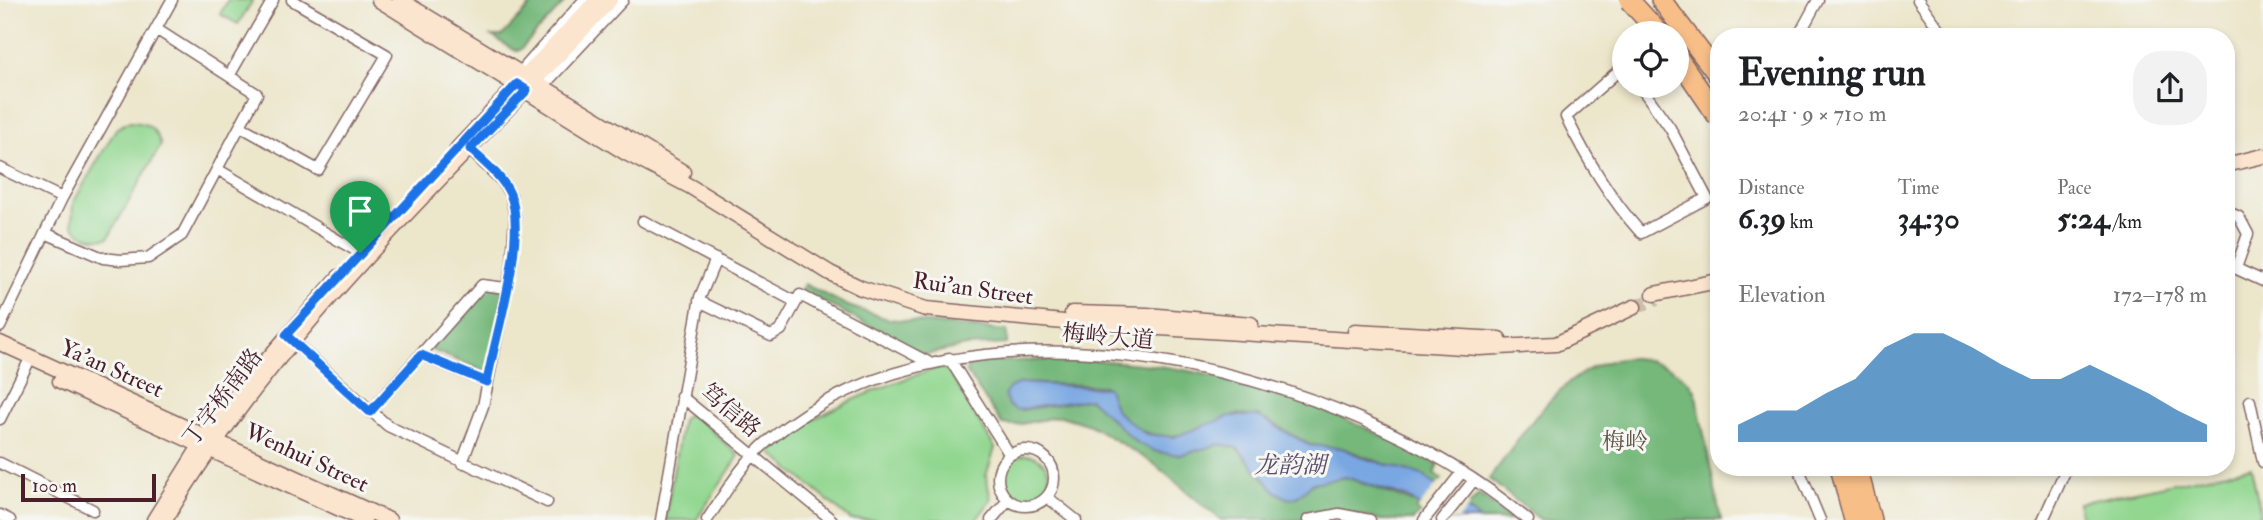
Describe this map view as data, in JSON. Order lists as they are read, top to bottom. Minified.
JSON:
{"streets":{"main road":["Rui'an Street","Ya'an Street","丁字桥南路","Wenhui Street"],"street":["梅岭大道","笃信路"]},"crossings":[["Rui'an Street","丁字桥南路"],["梅岭大道","笃信路"],["Ya'an Street","丁字桥南路"],["Ya'an Street","Wenhui Street"],["丁字桥南路","Wenhui Street"]],"water":["龙韵湖"],"parks":["梅岭"],"scale_bar":"100 m","page":{"heading":["Evening run","20:41 · 9 × 710 m"],"stats":[["Distance","6.39 km"],["Time","34:30"],["Pace","5:24 /km"]],"chart":["Elevation","172–178 m"],"scale":"100 m"}}
